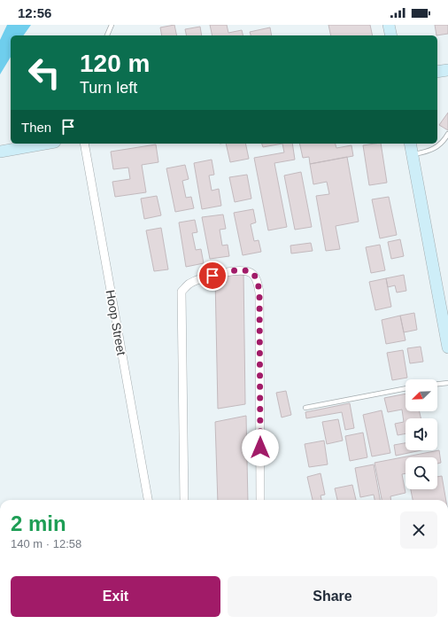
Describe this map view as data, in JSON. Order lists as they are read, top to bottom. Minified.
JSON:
{"streets":{"street":["Hoop Street"]},"north":"bottom left","page":{"status":"12:56","turn":["120 m","Turn left"],"then":"Then","heading":["2 min","140 m · 12:58"],"buttons":["Exit","Share"]}}
